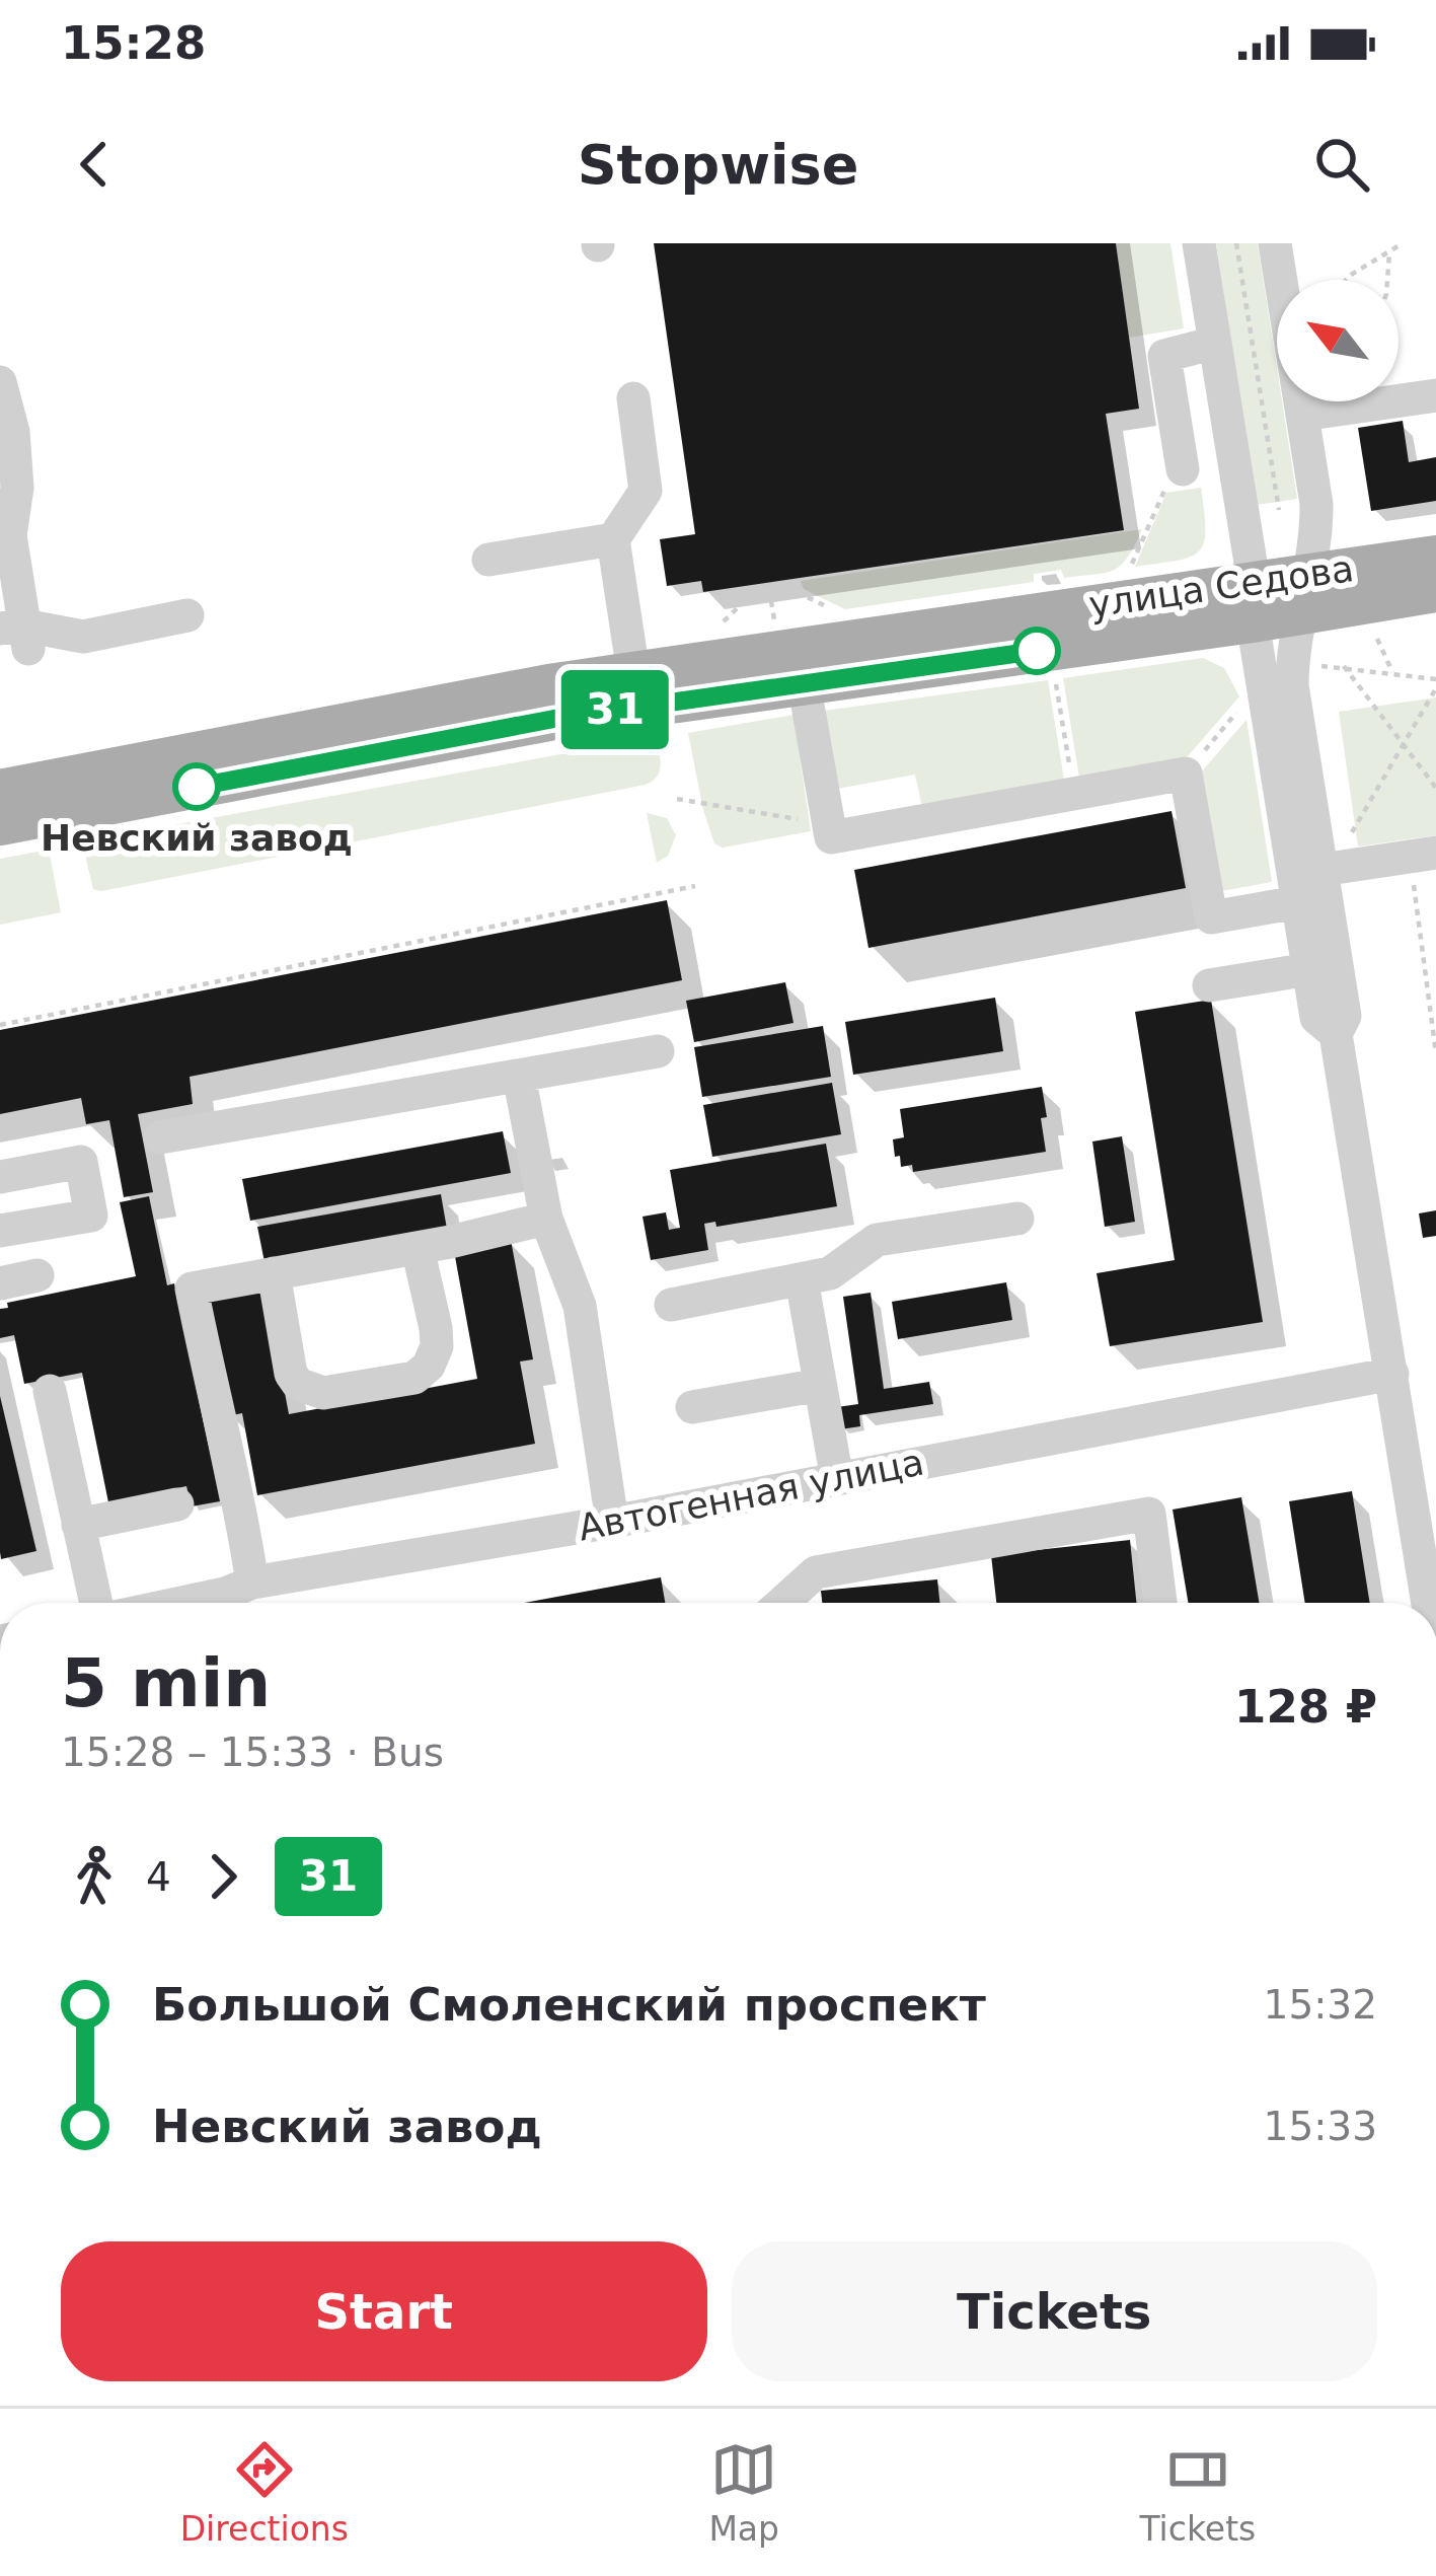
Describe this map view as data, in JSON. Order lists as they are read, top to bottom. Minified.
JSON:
{"streets":{"main road":["улица Седова"],"street":["Автогенная улица"]},"places":["Невский завод"],"lines":["bus line 31"],"north":"top left","page":{"status":"15:28","header":"Stopwise","on_map":"31","heading":["5 min","15:28 – 15:33 · Bus","128 ₽"],"legs":["4","31"],"list":[{"name":"Большой Смоленский проспект","value":"15:32"},{"name":"Невский завод","value":"15:33"}],"buttons":["Start","Tickets"],"tabs":["Directions","Map","Tickets"]}}
